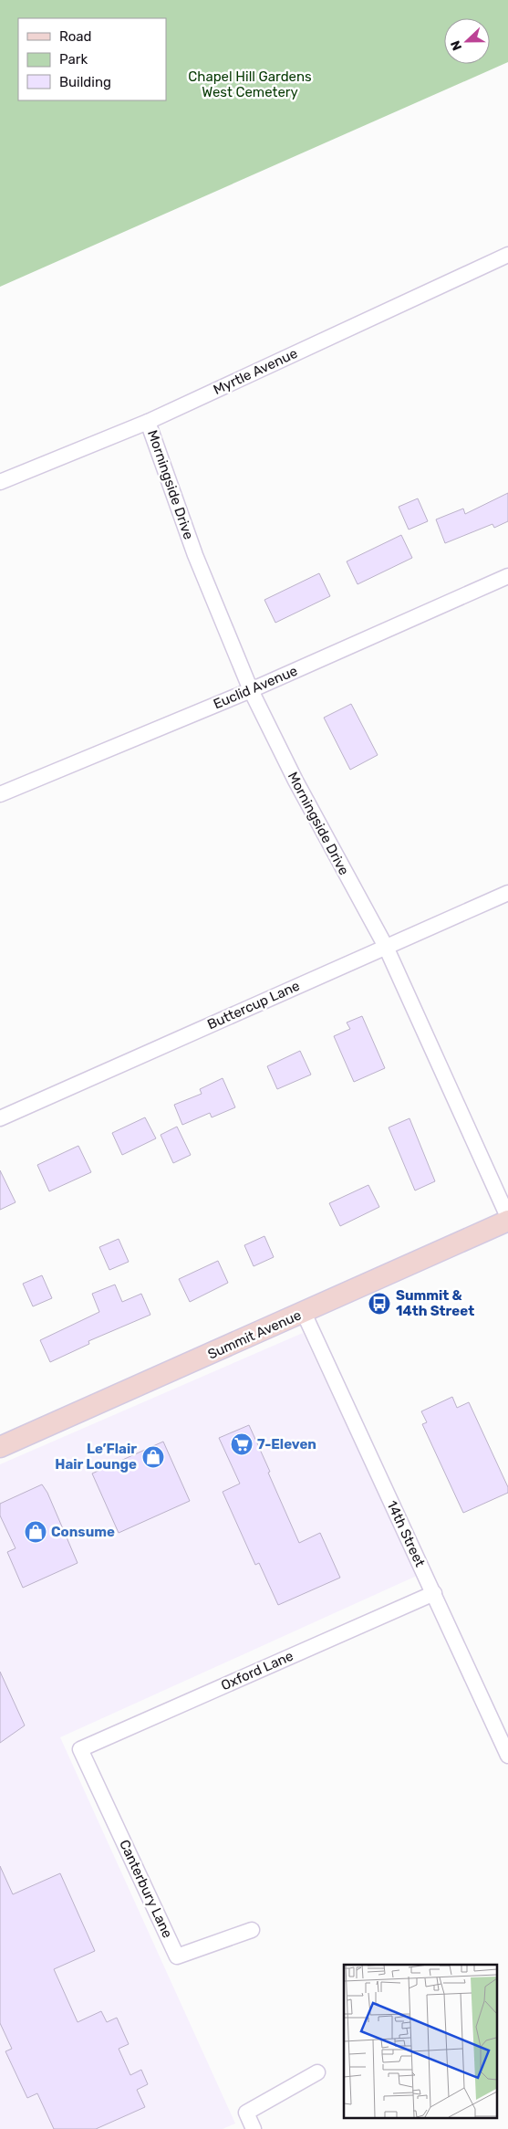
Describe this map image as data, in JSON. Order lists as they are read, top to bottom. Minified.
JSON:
{"streets":{"main road":["Summit Avenue"],"street":["Myrtle Avenue","Morningside Drive","Euclid Avenue","Buttercup Lane","14th Street","Oxford Lane","Canterbury Lane"]},"crossings":[["Myrtle Avenue","Morningside Drive"],["Morningside Drive","Euclid Avenue"],["Morningside Drive","Buttercup Lane"],["Summit Avenue","14th Street"],["14th Street","Oxford Lane"],["Oxford Lane","Canterbury Lane"]],"parks":["Chapel Hill Gardens West Cemetery"],"places":{"bus stop":["Summit & 14th Street"],"supermarket":["7-Eleven"],"shop":["Le’Flair Hair Lounge","Consume"]},"legend":["Road","Park","Building"],"north":"left"}
